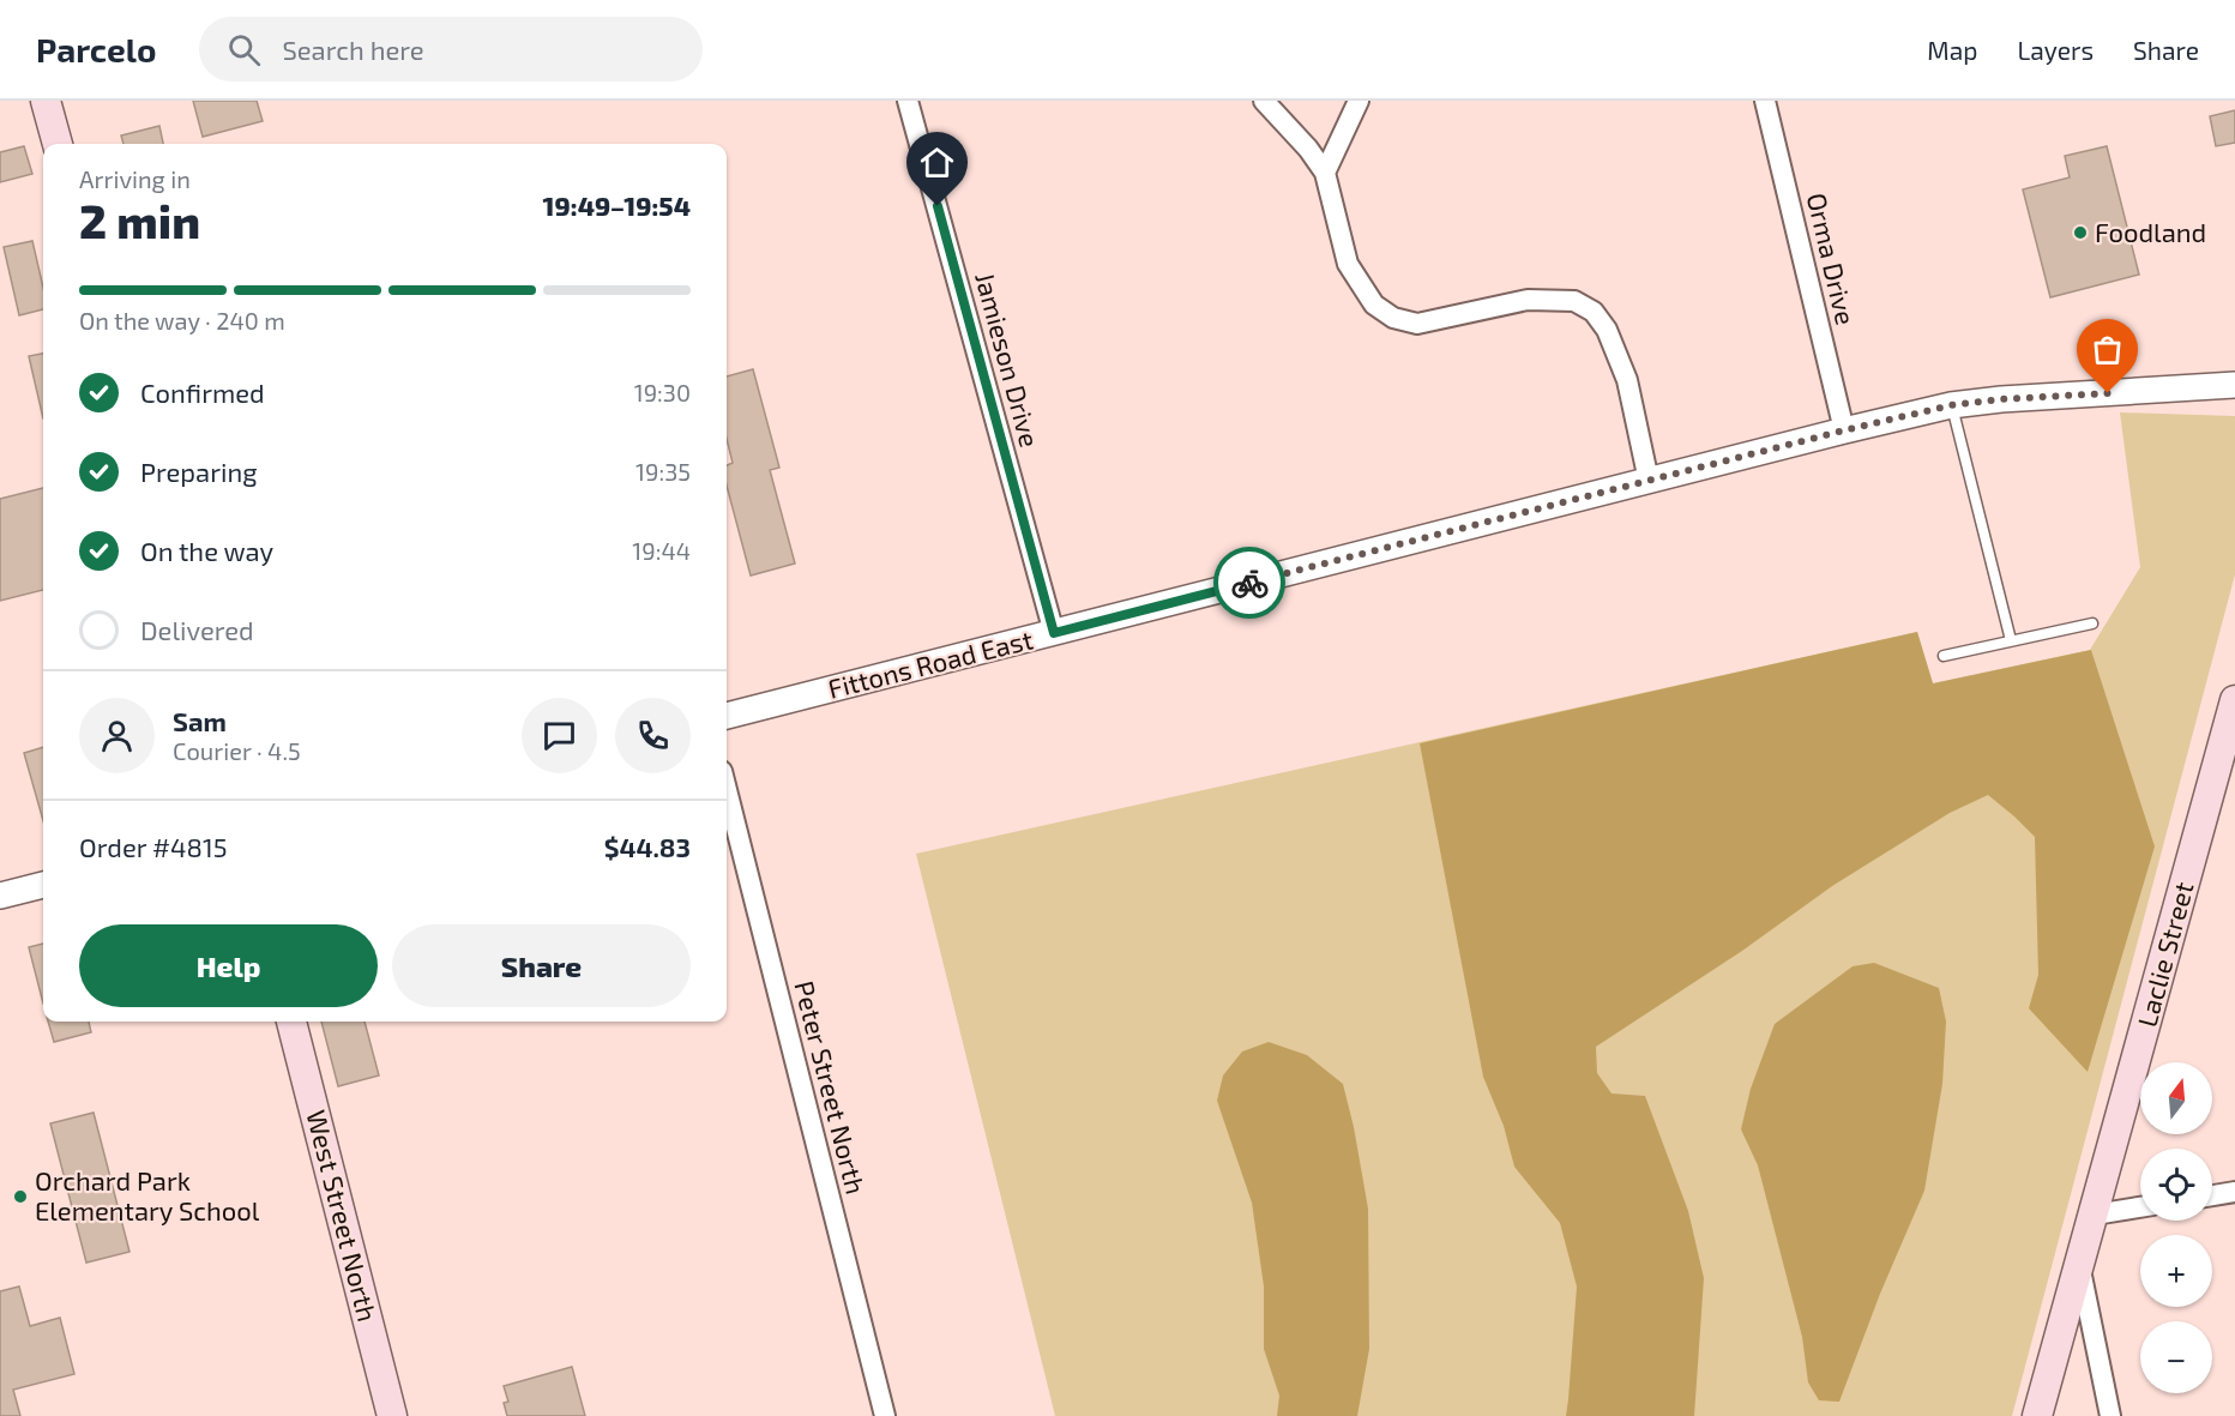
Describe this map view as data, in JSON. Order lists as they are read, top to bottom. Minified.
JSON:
{"streets":{"main road":["Laclie Street","West Street North"],"street":["Orma Drive","Jamieson Drive","Fittons Road East","Peter Street North"]},"crossings":[["Orma Drive","Fittons Road East"],["Jamieson Drive","Fittons Road East"]],"places":["Foodland","Orchard Park Elementary School"],"north":"top","page":{"header":"Parcelo","search":"Search here","nav":["Map","Layers","Share"],"heading":["2 min","Arriving in","19:49–19:54"],"panel":["Sam","Courier · 4.5","Order #4815","$44.83"],"bar":"On the way · 240 m","list":[["Confirmed","19:30"],["Preparing","19:35"],["On the way","19:44"],"Delivered"],"buttons":["Help","Share"],"map_buttons":["+","−"]}}
